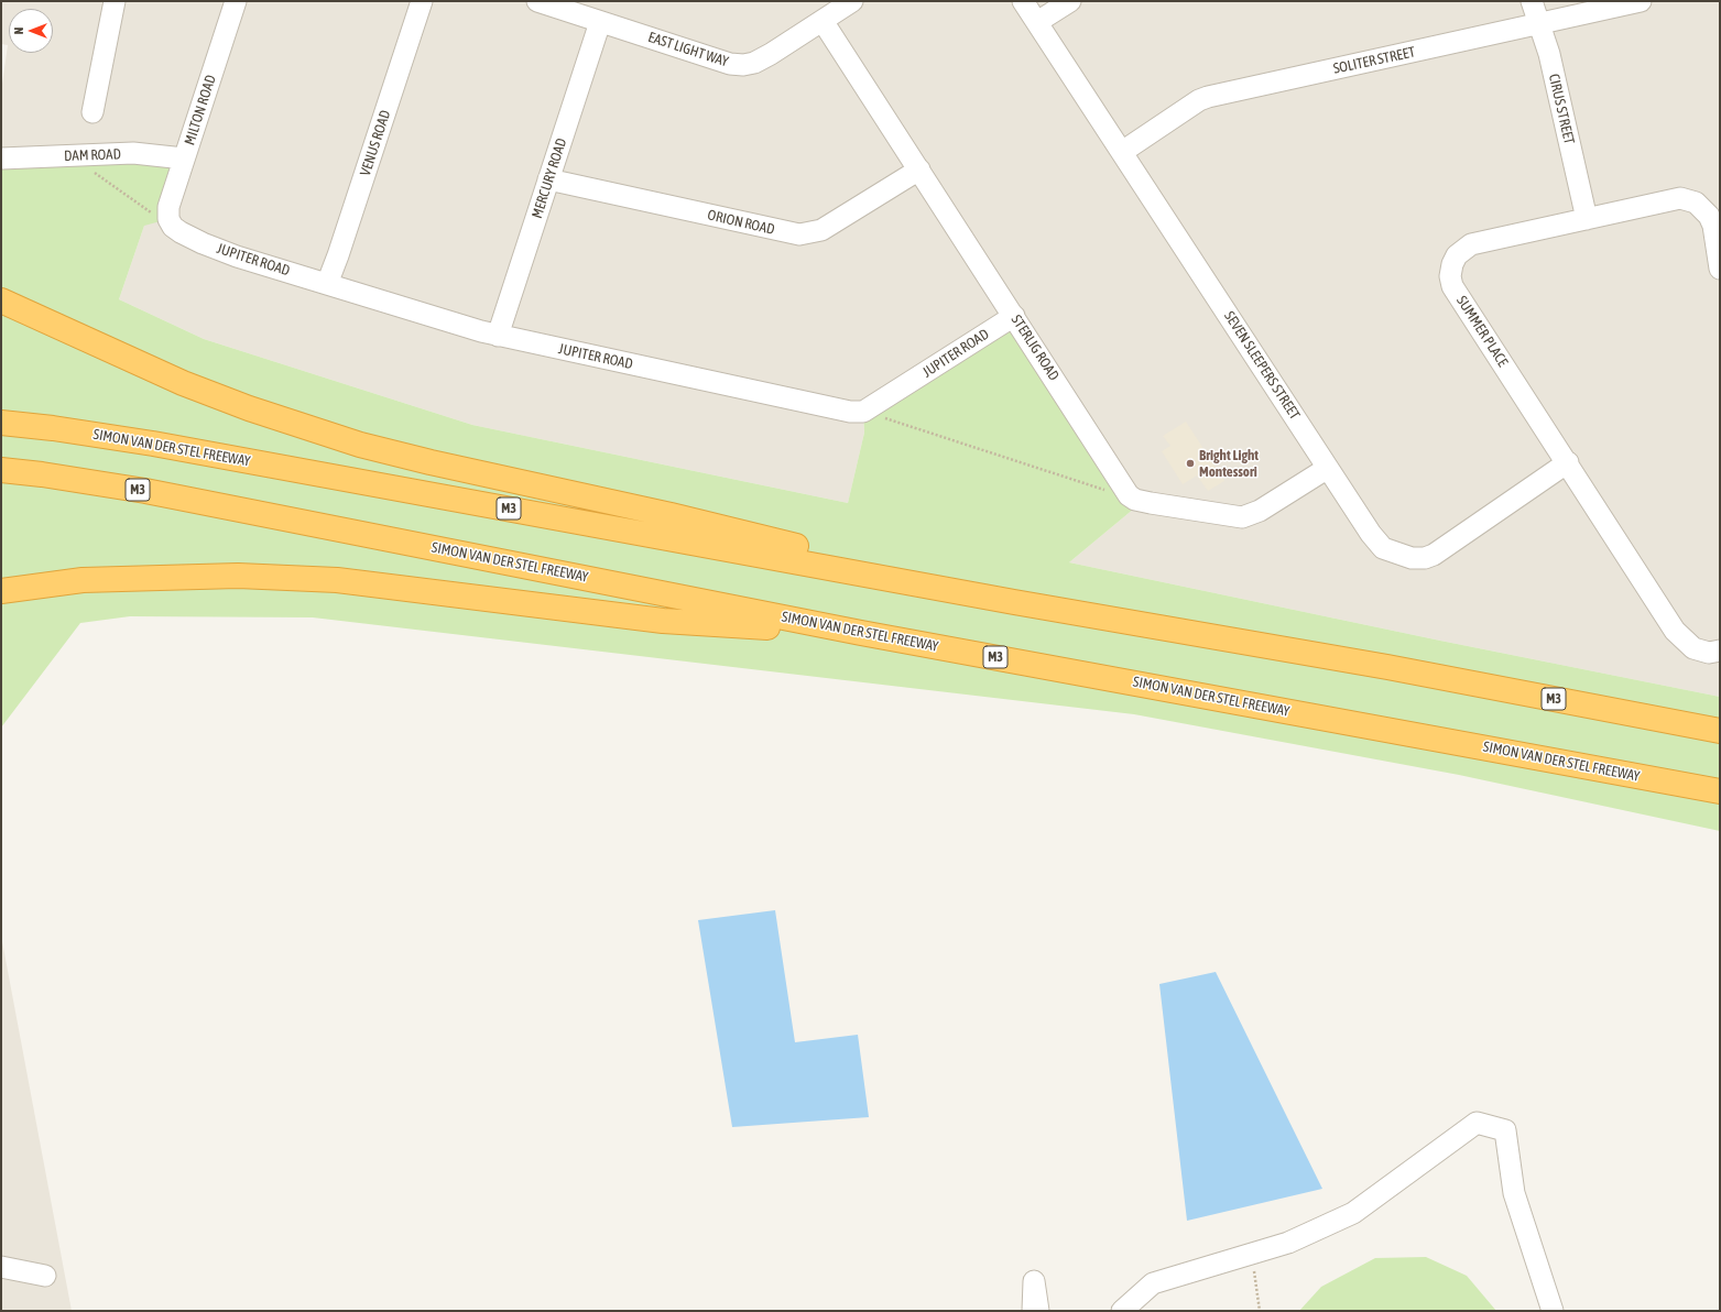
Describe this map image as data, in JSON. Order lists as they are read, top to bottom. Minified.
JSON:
{"streets":{"highway":["SIMON VAN DER STEL FREEWAY","M3"],"street":["EAST LIGHT WAY","SOLITER STREET","CIRUS STREET","MILTON ROAD","VENUS ROAD","DAM ROAD","MERCURY ROAD","ORION ROAD","JUPITER ROAD","SUMMER PLACE","STERLIG ROAD","SEVEN SLEEPERS STREET"]},"crossings":[["EAST LIGHT WAY","MERCURY ROAD"],["EAST LIGHT WAY","STERLIG ROAD"],["SOLITER STREET","CIRUS STREET"],["SOLITER STREET","SEVEN SLEEPERS STREET"],["CIRUS STREET","SUMMER PLACE"],["MILTON ROAD","DAM ROAD"],["MILTON ROAD","JUPITER ROAD"],["VENUS ROAD","JUPITER ROAD"],["MERCURY ROAD","ORION ROAD"],["MERCURY ROAD","JUPITER ROAD"],["ORION ROAD","STERLIG ROAD"],["JUPITER ROAD","STERLIG ROAD"],["SUMMER PLACE","SEVEN SLEEPERS STREET"]],"places":["Bright Light Montessori"],"north":"left"}
